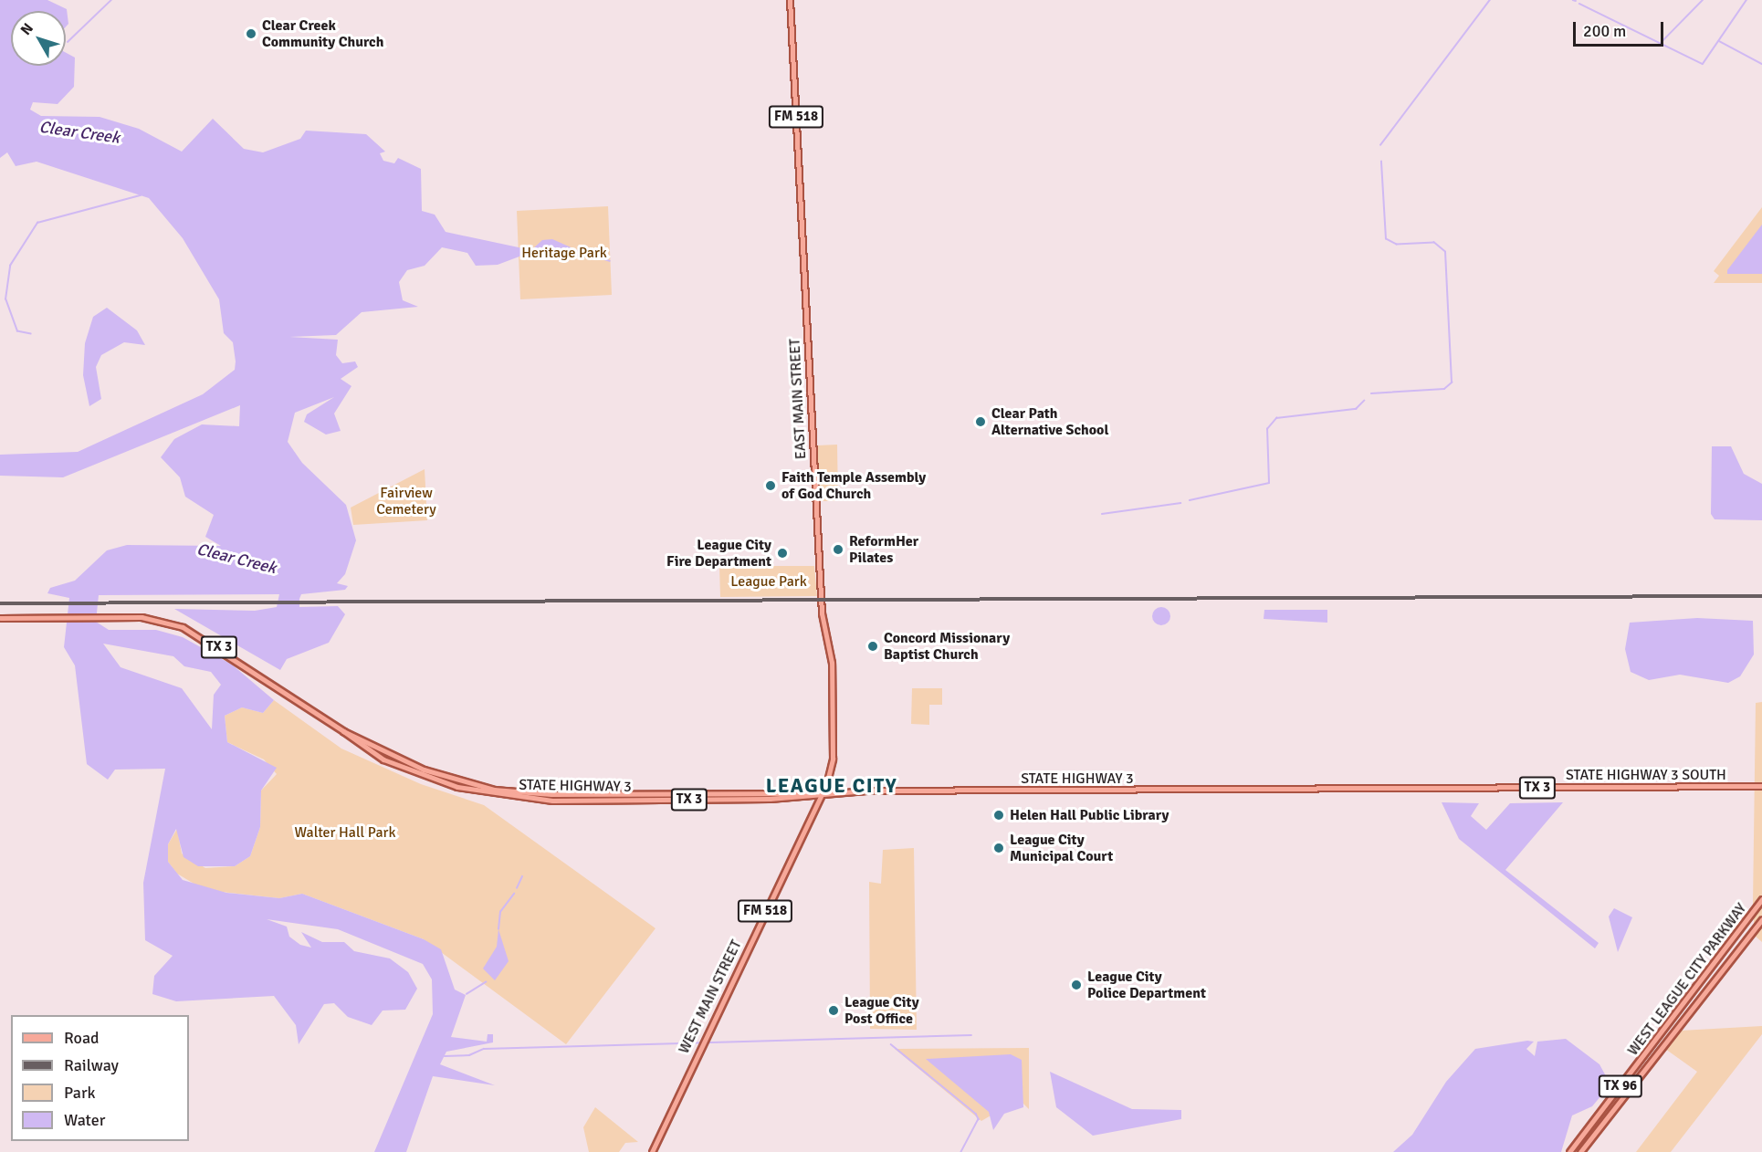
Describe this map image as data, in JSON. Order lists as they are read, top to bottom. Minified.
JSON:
{"streets":{"main road":["FM 518","EAST MAIN STREET","TX 3","STATE HIGHWAY 3 SOUTH","STATE HIGHWAY 3","WEST LEAGUE CITY PARKWAY","WEST MAIN STREET","TX 96"]},"crossings":[["EAST MAIN STREET","STATE HIGHWAY 3"],["EAST MAIN STREET","WEST MAIN STREET"],["STATE HIGHWAY 3 SOUTH","STATE HIGHWAY 3"],["STATE HIGHWAY 3","WEST MAIN STREET"]],"districts":["LEAGUE CITY"],"water":["Clear Creek"],"parks":["Heritage Park","Fairview Cemetery","League Park","Walter Hall Park"],"places":["Clear Creek Community Church","Clear Path Alternative School","Faith Temple Assembly of God Church","ReformHer Pilates","League City Fire Department","Concord Missionary Baptist Church","Helen Hall Public Library","League City Municipal Court","League City Police Department","League City Post Office"],"legend":["Road","Railway","Park","Water"],"scale_bar":"200 m","north":"top left"}
